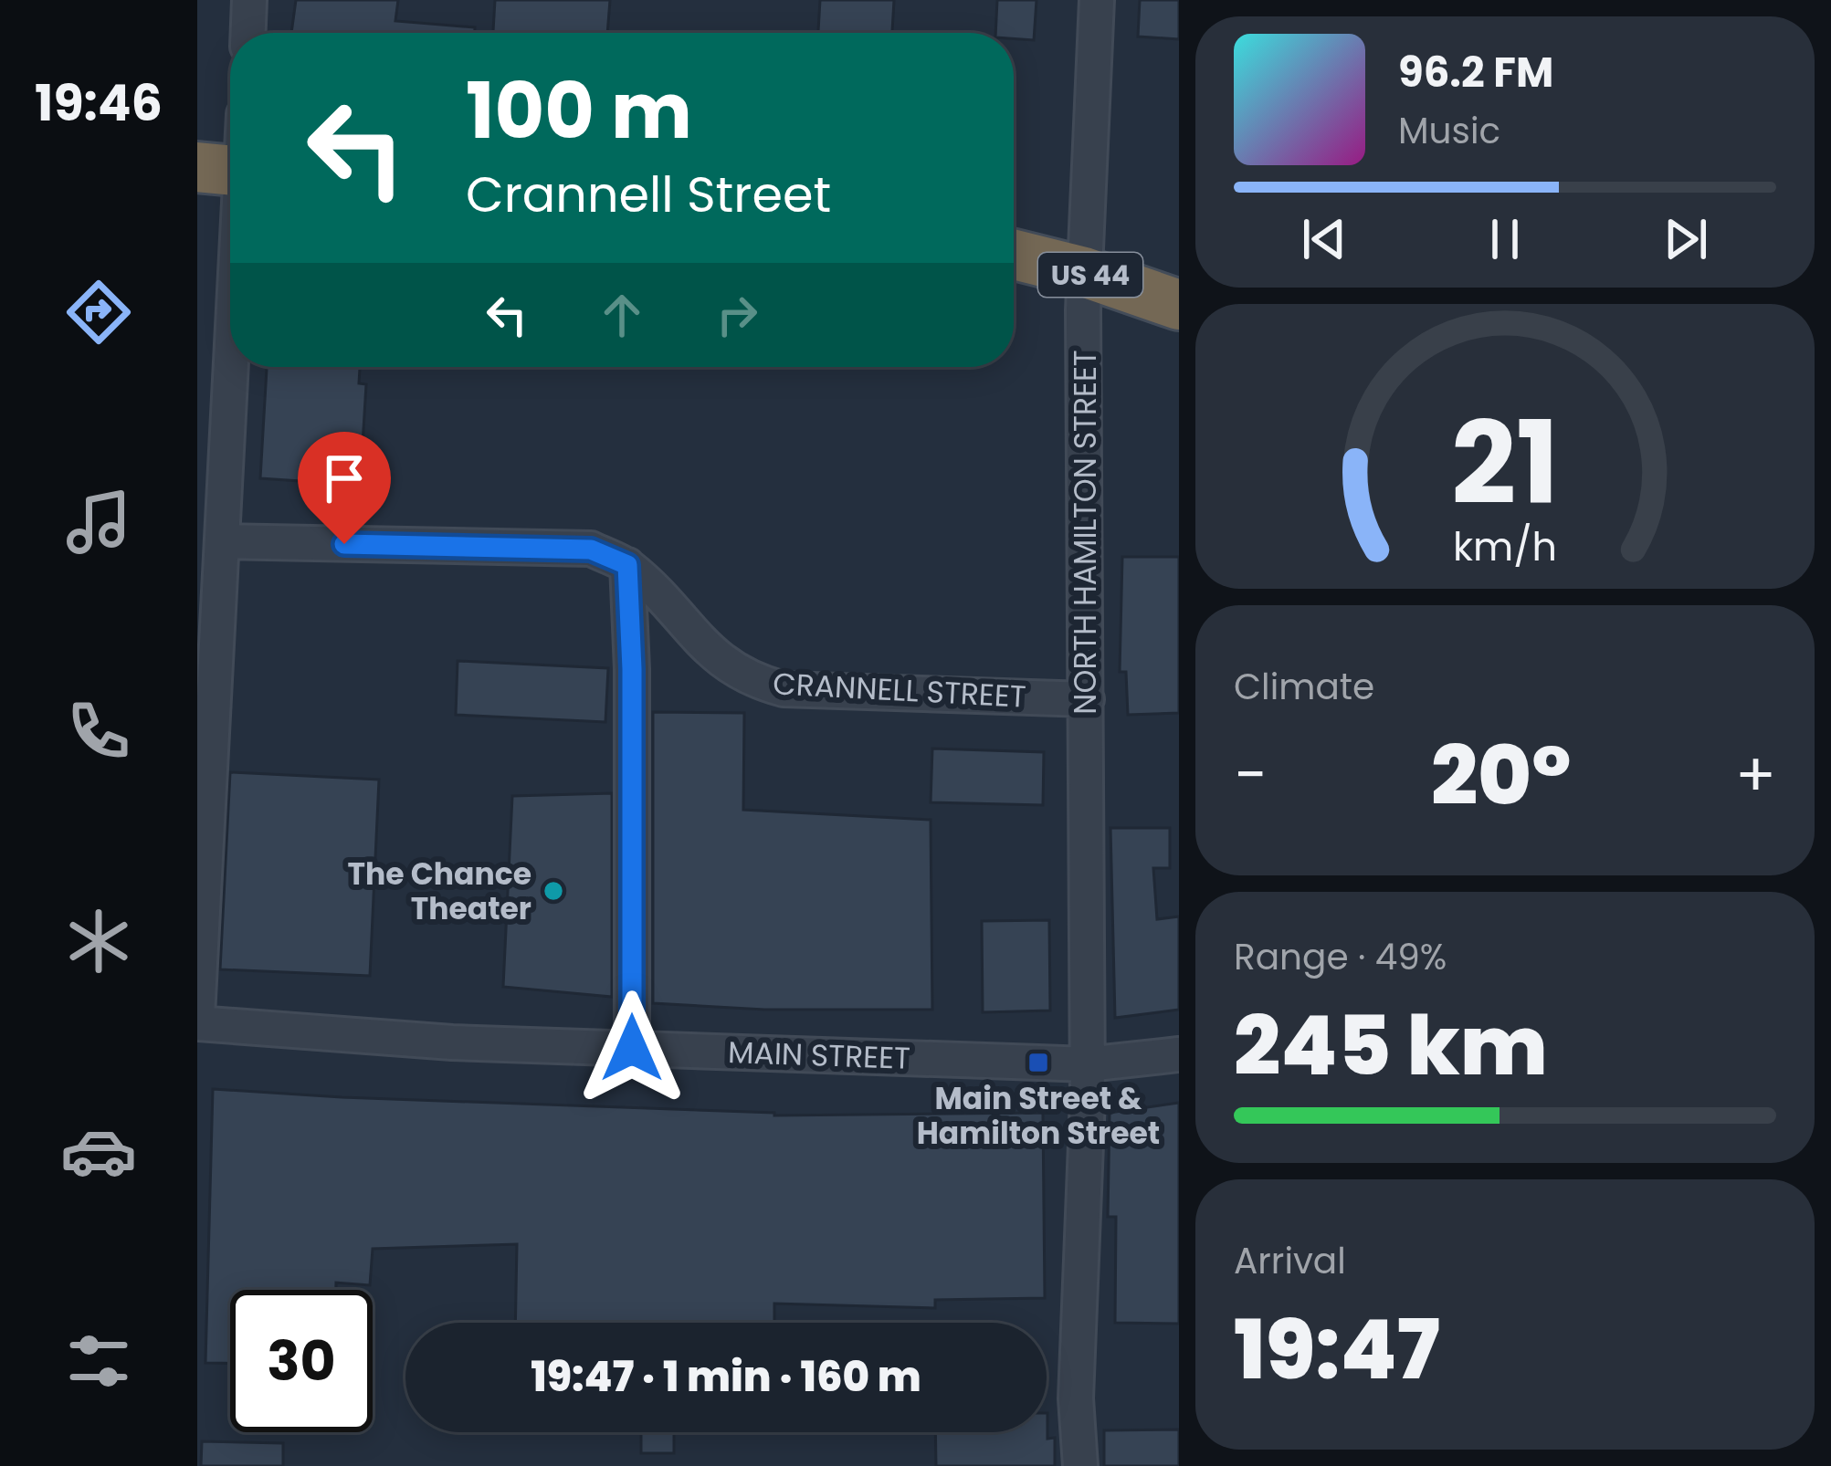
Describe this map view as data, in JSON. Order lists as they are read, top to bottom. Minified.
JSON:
{"streets":{"highway":["US 44"],"street":["NORTH HAMILTON STREET","CRANNELL STREET","MAIN STREET"]},"crossings":[["US 44","NORTH HAMILTON STREET"],["NORTH HAMILTON STREET","CRANNELL STREET"],["NORTH HAMILTON STREET","MAIN STREET"]],"places":{"other":["The Chance Theater"],"transit":["Main Street & Hamilton Street"]},"page":{"tabs":"19:46","turn":["100 m","Crannell Street"],"song":["96.2 FM","Music"],"tile":["Climate",["Range · 49%","245 km"],["Arrival","19:47"]],"heat":["−","20°","+"],"limit":"30","trip":"19:47 · 1 min · 160 m","gauge":["21","km/h"]}}
